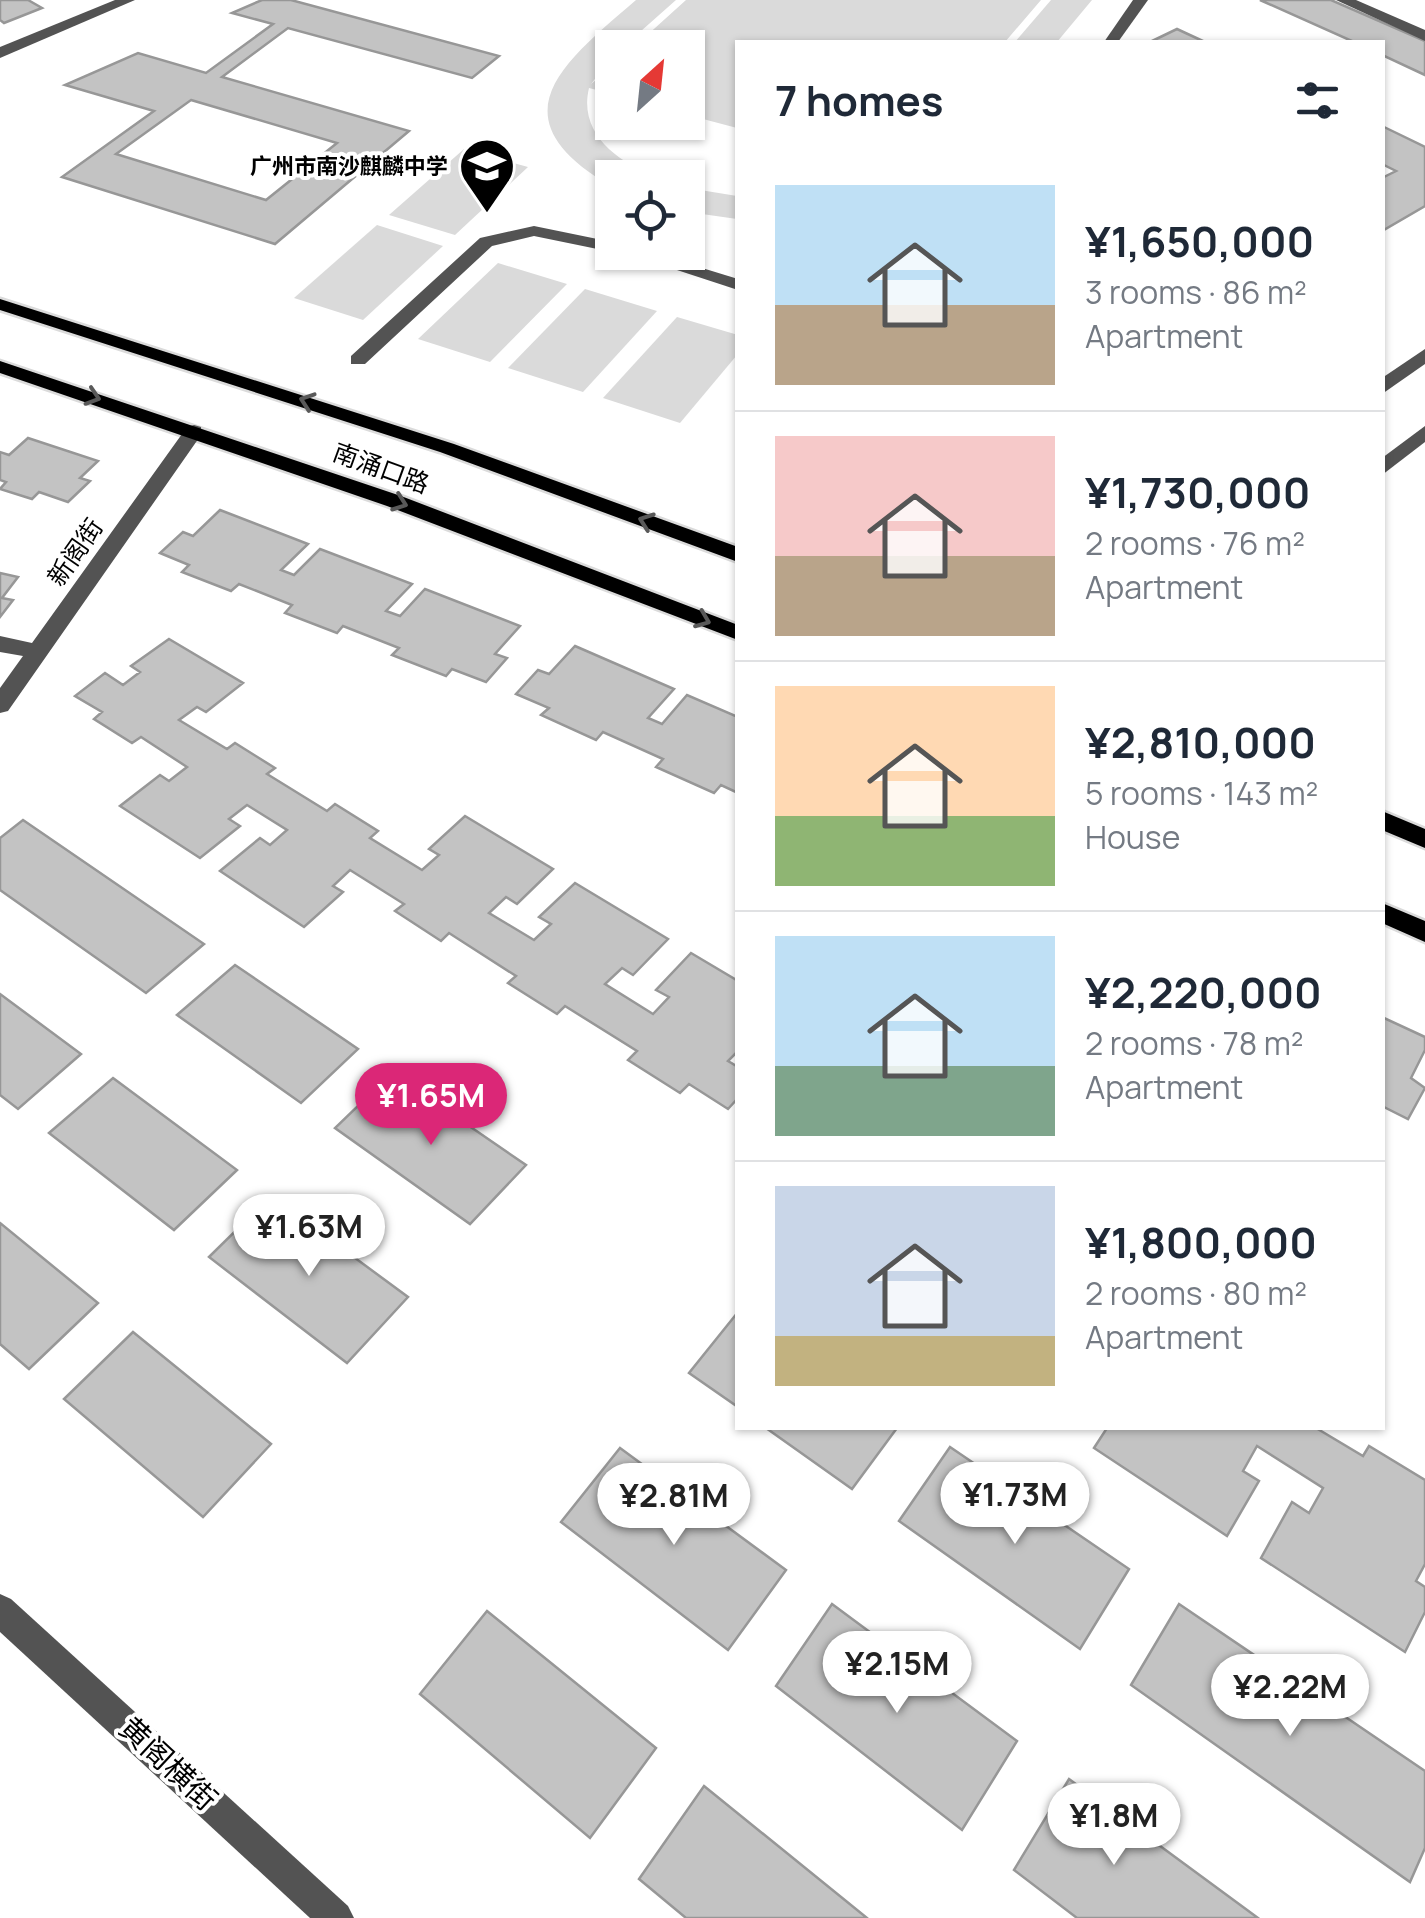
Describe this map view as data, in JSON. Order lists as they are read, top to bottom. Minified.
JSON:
{"streets":{"main road":["南涌口路"],"street":["新阁街","黄阁横街"]},"crossings":[["南涌口路","新阁街"]],"places":{"school or university":["广州市南沙麒麟中学"]},"north":"top right","page":{"heading":"7 homes","list":[{"name":"¥1,650,000","note":"3 rooms · 86 m² · Apartment"},{"name":"¥1,730,000","note":"2 rooms · 76 m² · Apartment"},{"name":"¥2,810,000","note":"5 rooms · 143 m² · House"},{"name":"¥2,220,000","note":"2 rooms · 78 m² · Apartment"},{"name":"¥1,800,000","note":"2 rooms · 80 m² · Apartment"}],"price":["¥1.65M","¥1.63M","¥1.73M","¥2.81M","¥2.15M","¥2.22M","¥1.8M"]}}
